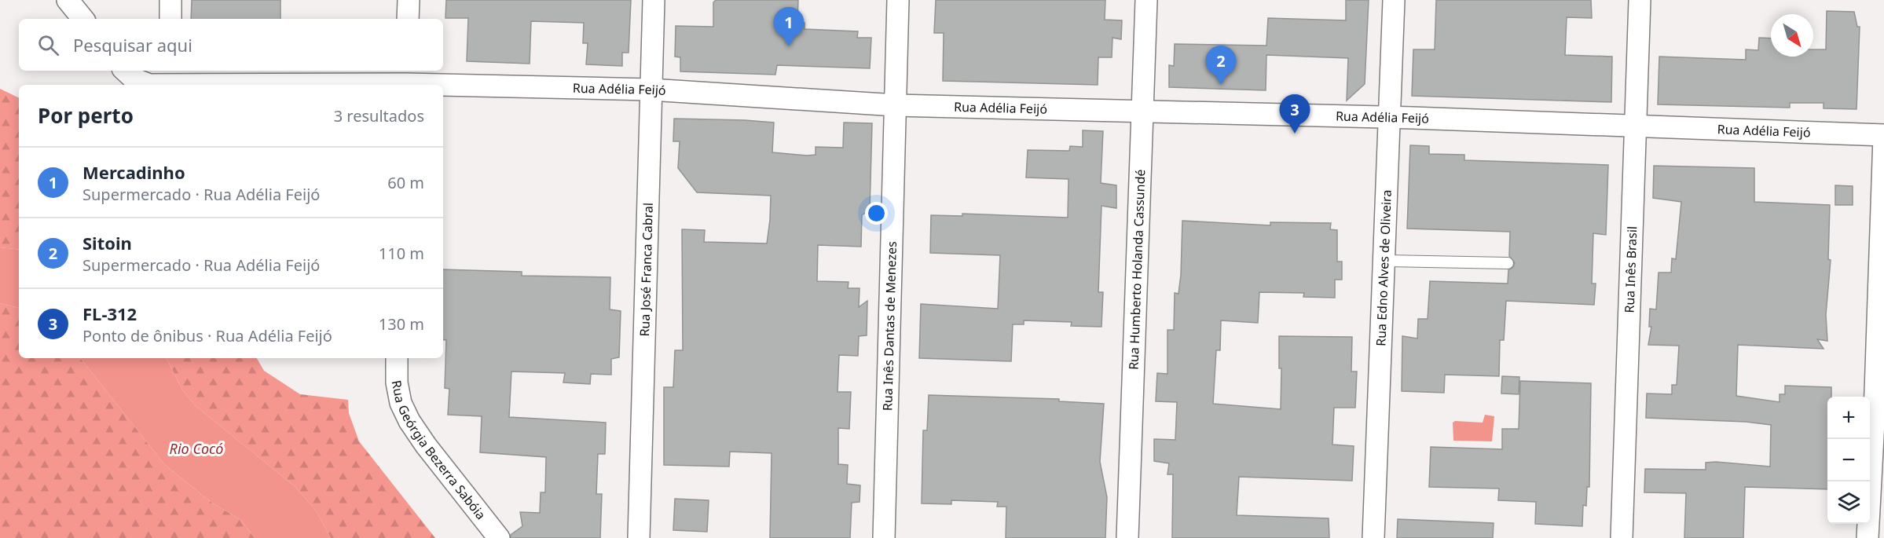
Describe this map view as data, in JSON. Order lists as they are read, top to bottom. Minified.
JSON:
{"streets":{"street":["Rua Adélia Feijó","Rua José Franca Cabral","Rua Inês Brasil","Rua Humberto Holanda Cassundé","Rua Edno Alves de Oliveira","Rua Inês Dantas de Menezes","Rua Geórgia Bezerra Sabóia"]},"crossings":[["Rua Adélia Feijó","Rua José Franca Cabral"],["Rua Adélia Feijó","Rua Inês Brasil"],["Rua Adélia Feijó","Rua Humberto Holanda Cassundé"],["Rua Adélia Feijó","Rua Edno Alves de Oliveira"],["Rua Adélia Feijó","Rua Inês Dantas de Menezes"]],"water":["Rio Cocó"],"north":"bottom right","page":{"pins":["1","2","3"],"search":"Pesquisar aqui","heading":["Por perto","3 resultados"],"list":[{"mark":"1","name":"Mercadinho","note":"Supermercado · Rua Adélia Feijó","value":"60 m"},{"mark":"2","name":"Sitoin","note":"Supermercado · Rua Adélia Feijó","value":"110 m"},{"mark":"3","name":"FL-312","note":"Ponto de ônibus · Rua Adélia Feijó","value":"130 m"}],"map_buttons":["+","−"]}}
